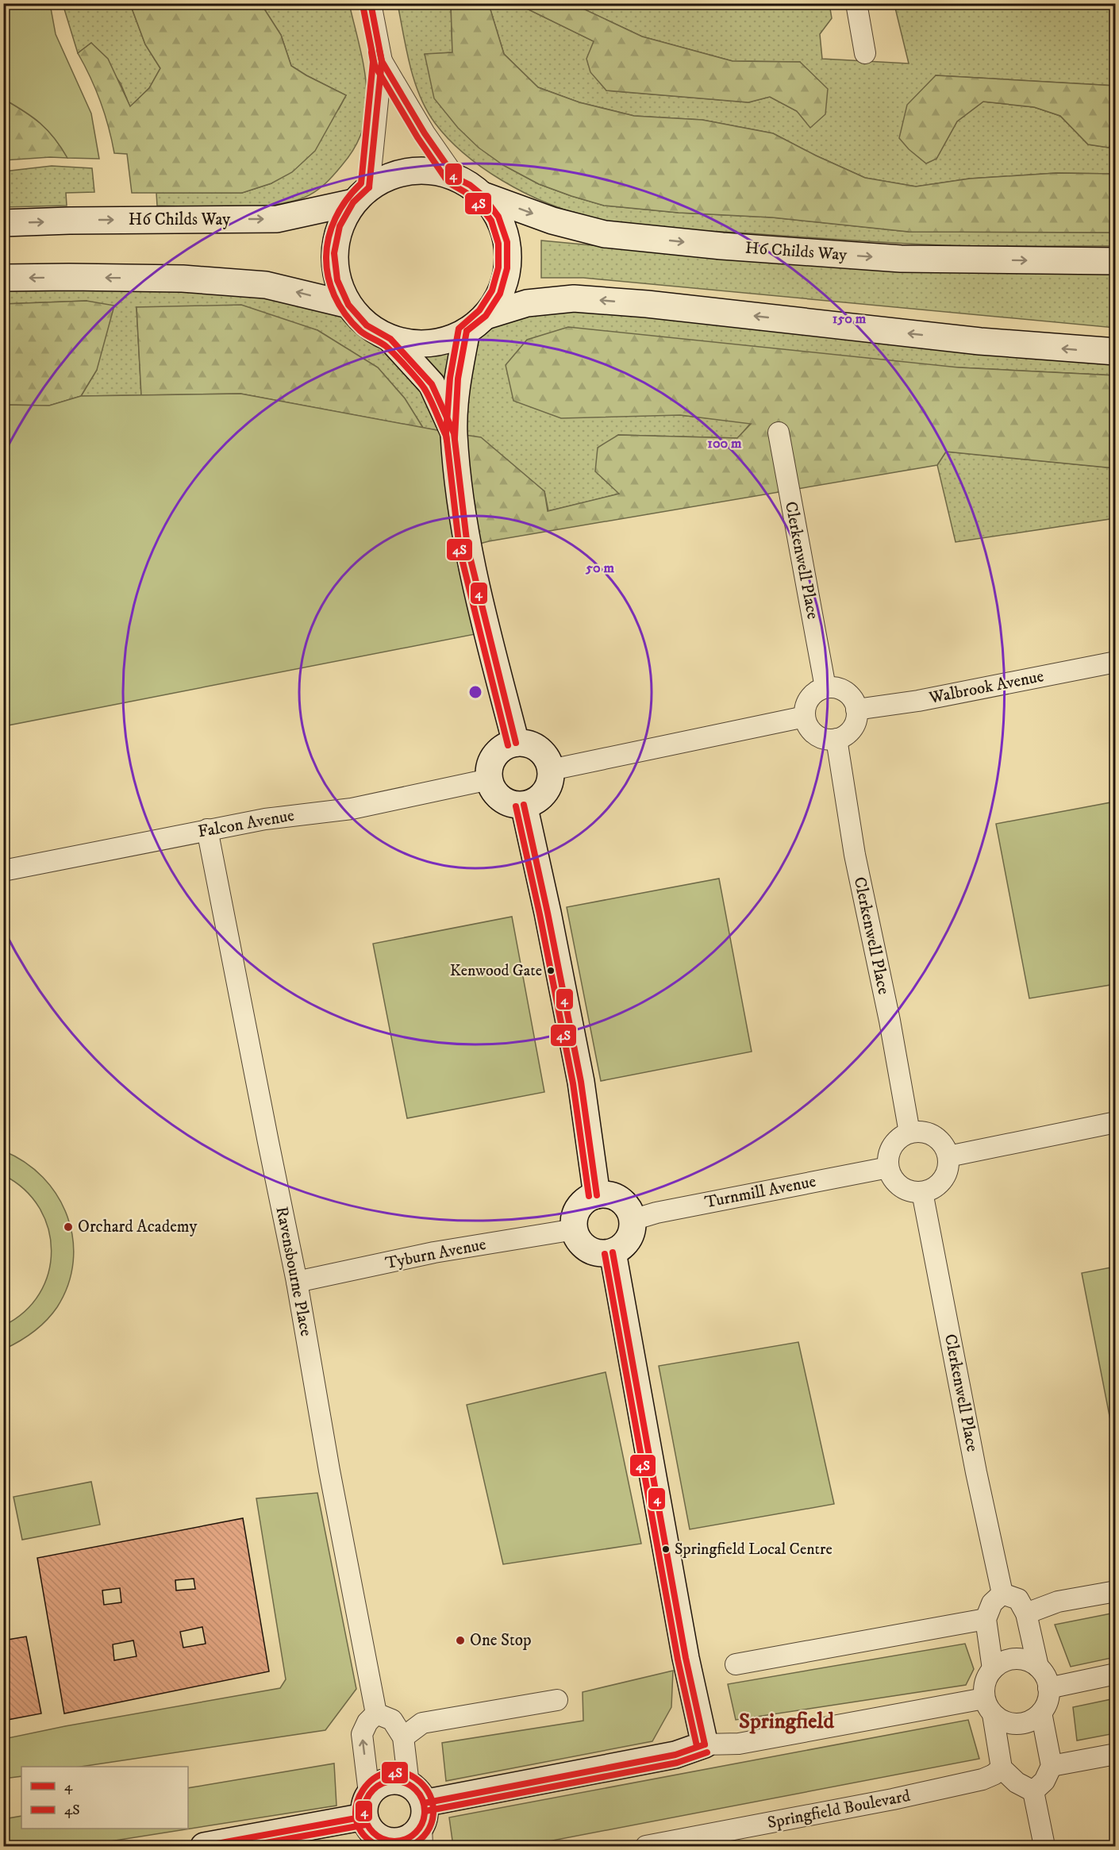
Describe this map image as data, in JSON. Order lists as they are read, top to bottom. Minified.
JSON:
{"streets":{"street":["H6 Childs Way","Clerkenwell Place","Walbrook Avenue","Falcon Avenue","Turnmill Avenue","Tyburn Avenue","Ravensbourne Place","Springfield Boulevard"]},"crossings":[["Clerkenwell Place","Walbrook Avenue"],["Clerkenwell Place","Turnmill Avenue"],["Falcon Avenue","Ravensbourne Place"],["Turnmill Avenue","Tyburn Avenue"],["Tyburn Avenue","Ravensbourne Place"]],"districts":["Springfield"],"places":["Kenwood Gate","Orchard Academy","Springfield Local Centre","One Stop"],"lines":["transit line 4","transit line 4S"],"legend":["4","4S"],"rings":["150 m","100 m","50 m"]}
